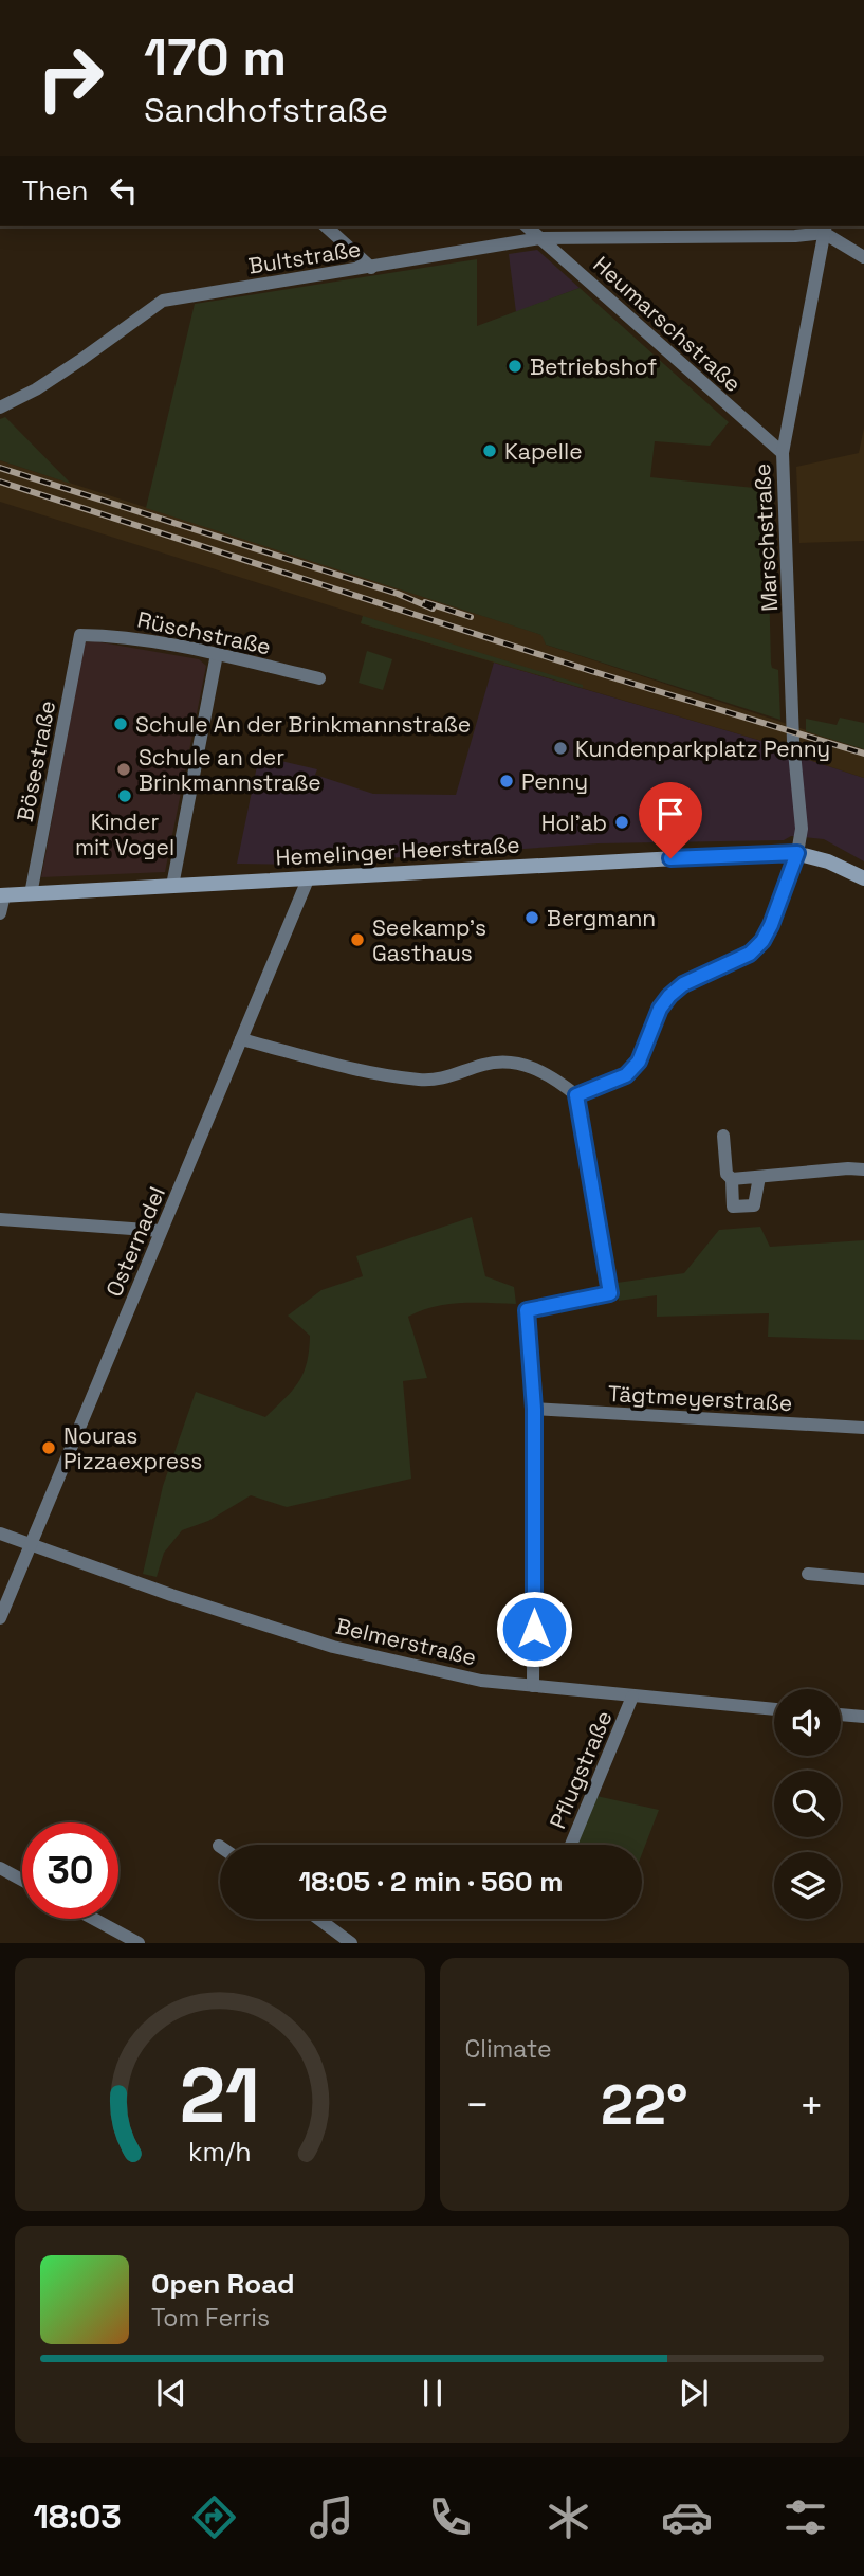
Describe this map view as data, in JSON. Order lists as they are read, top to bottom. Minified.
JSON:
{"streets":{"main road":["Hemelinger Heerstraße"],"street":["Bultstraße","Heumarschstraße","Marschstraße","Rüschstraße","Bösestraße","Osternadel","Tägtmeyerstraße","Belmerstraße","Pflugstraße"]},"crossings":[["Bultstraße","Heumarschstraße"],["Bultstraße","Marschstraße"],["Heumarschstraße","Marschstraße"],["Marschstraße","Hemelinger Heerstraße"],["Rüschstraße","Bösestraße"],["Bösestraße","Hemelinger Heerstraße"],["Hemelinger Heerstraße","Osternadel"],["Osternadel","Belmerstraße"],["Belmerstraße","Pflugstraße"]],"places":["Betriebshof","Kapelle","Schule An der Brinkmannstraße","Kundenparkplatz Penny","Schule an der Brinkmannstraße","Penny","Kinder mit Vogel","Hol'ab","Bergmann","Seekamp's Gasthaus","Nouras Pizzaexpress"],"page":{"turn":["170 m","Sandhofstraße"],"then":"Then","limit":"30","trip":"18:05 · 2 min · 560 m","tile":"Climate","heat":["−","22°","+"],"song":["Open Road","Tom Ferris"],"tabs":"18:03","gauge":["21","km/h"]}}
